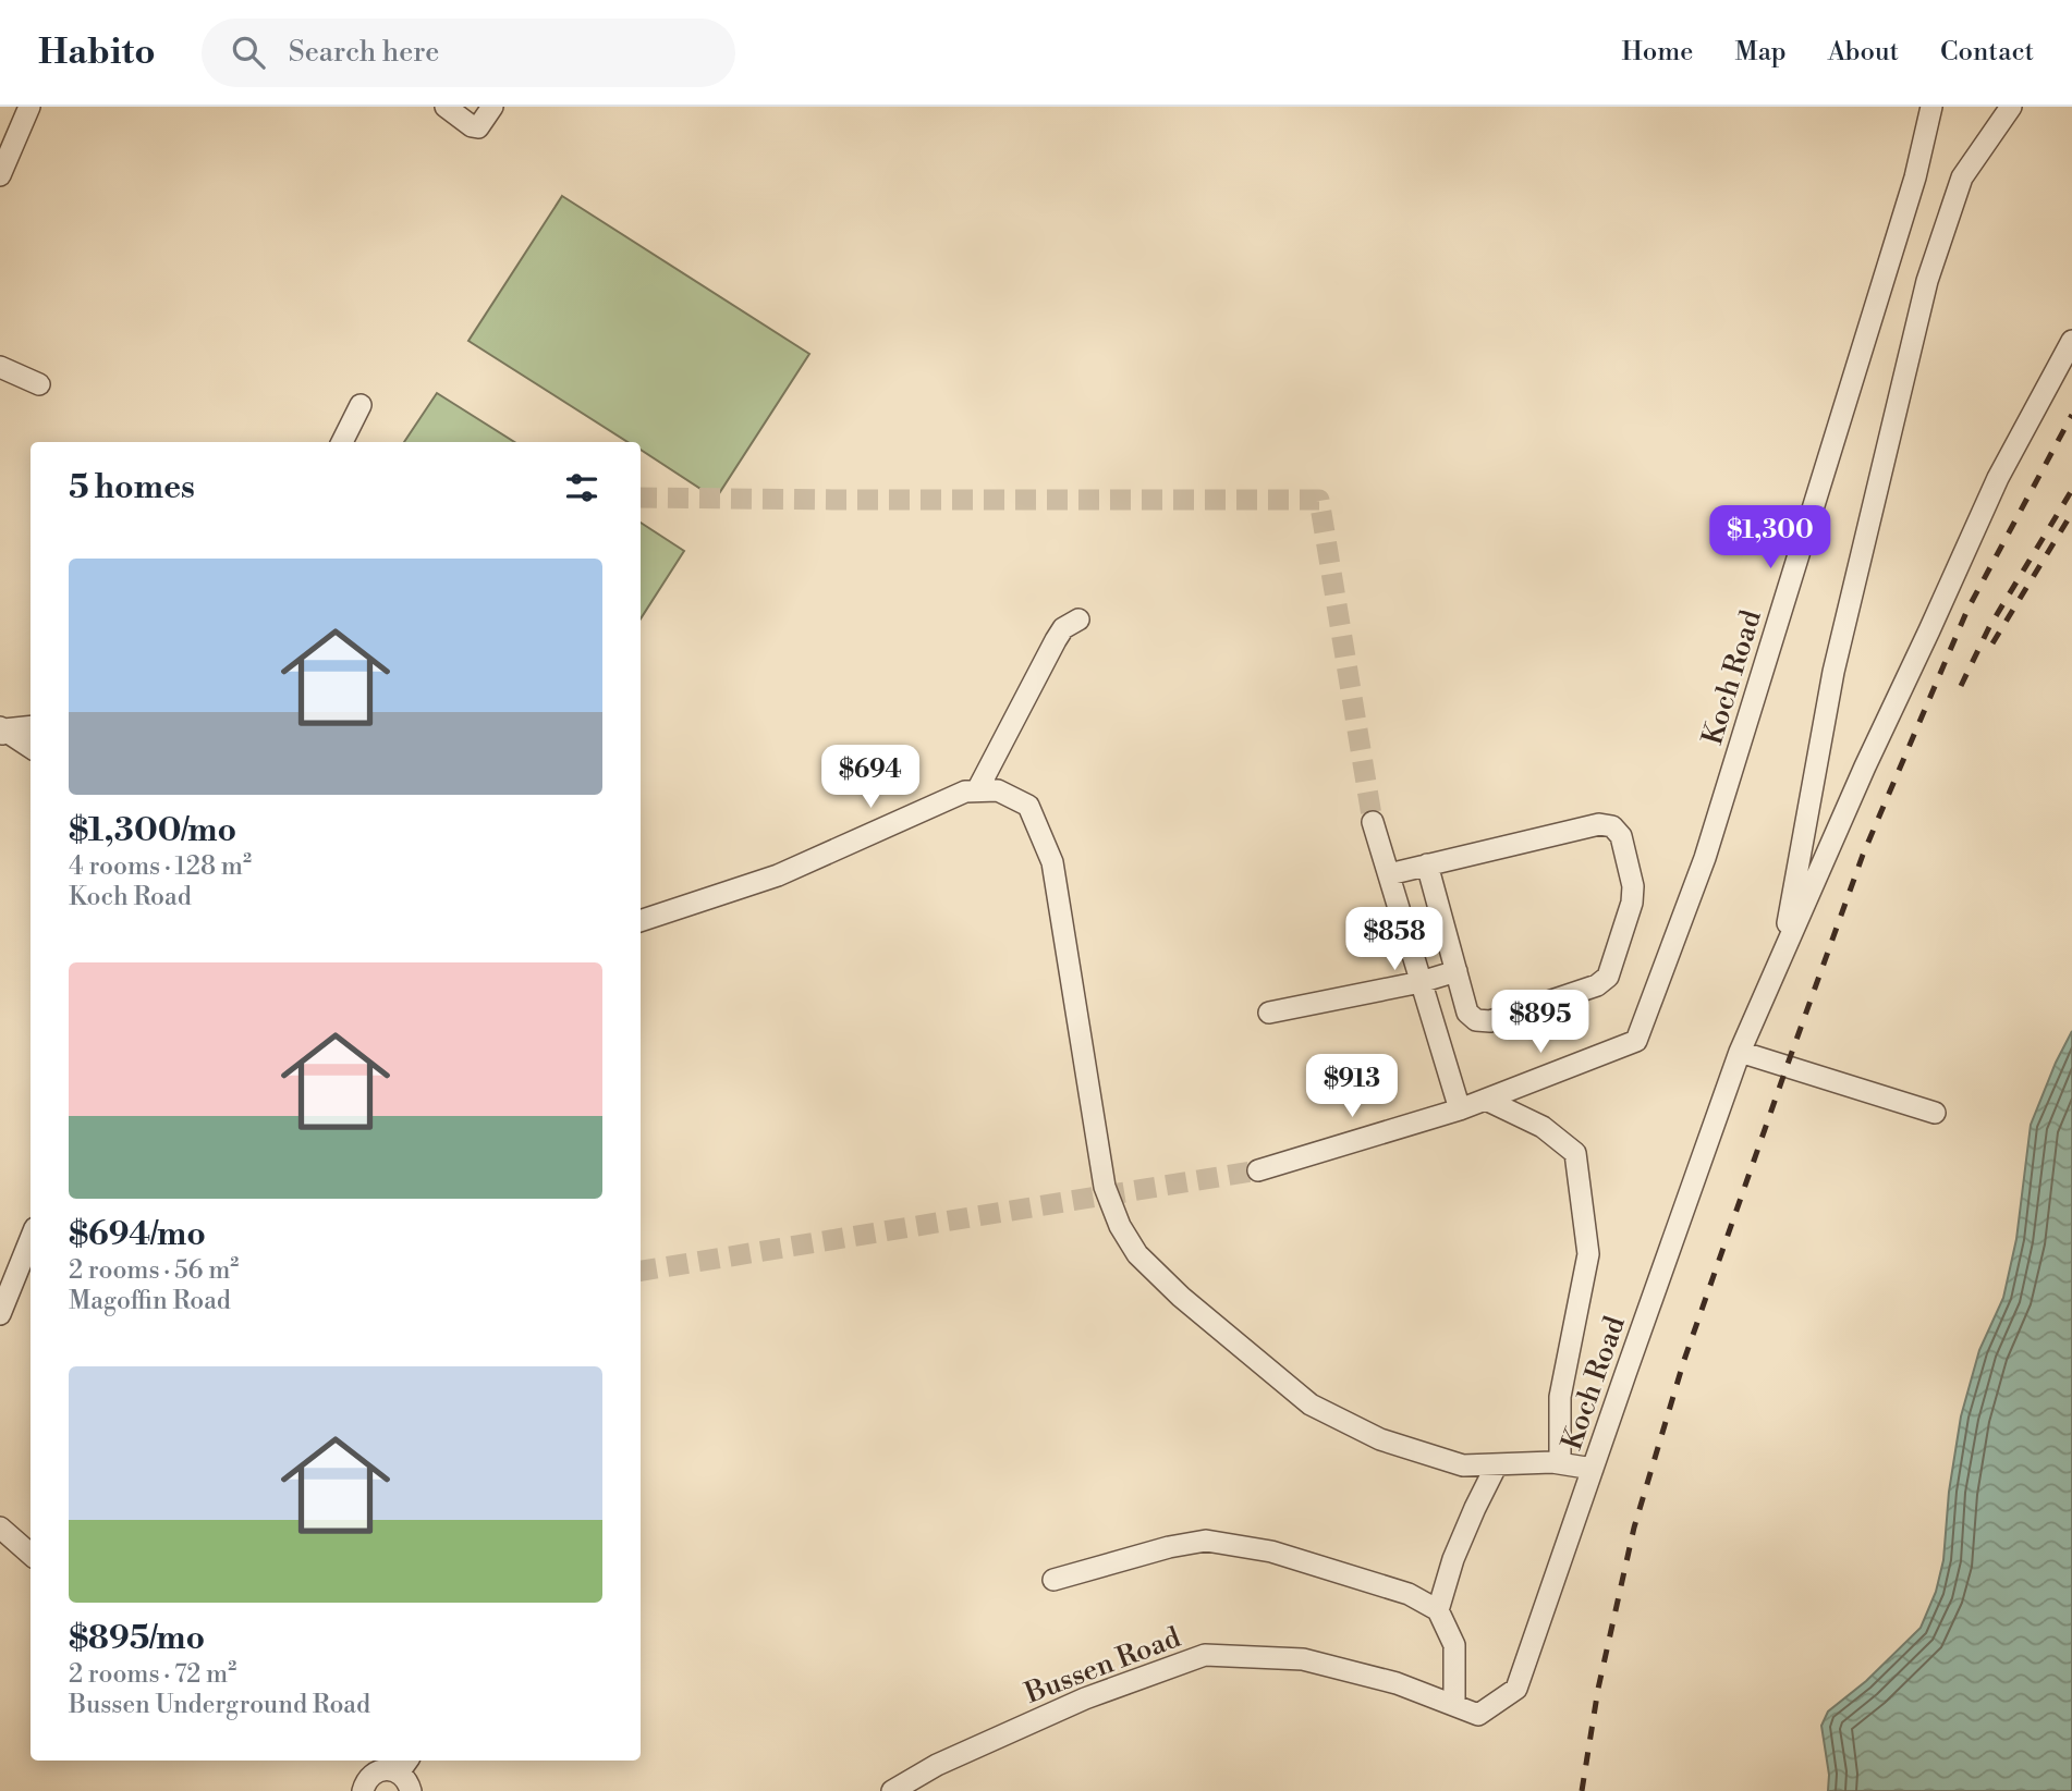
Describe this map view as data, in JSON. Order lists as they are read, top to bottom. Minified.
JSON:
{"streets":{"street":["Koch Road","Bussen Road"]},"crossings":[["Koch Road","Bussen Road"]],"page":{"header":"Habito","search":"Search here","nav":["Home","Map","About","Contact"],"heading":"5 homes","price":["$1,300","$694","$858","$895","$913"],"list":[{"name":"$1,300/mo","note":"4 rooms · 128 m² · Koch Road"},{"name":"$694/mo","note":"2 rooms · 56 m² · Magoffin Road"},{"name":"$895/mo","note":"2 rooms · 72 m² · Bussen Underground Road"}]}}
